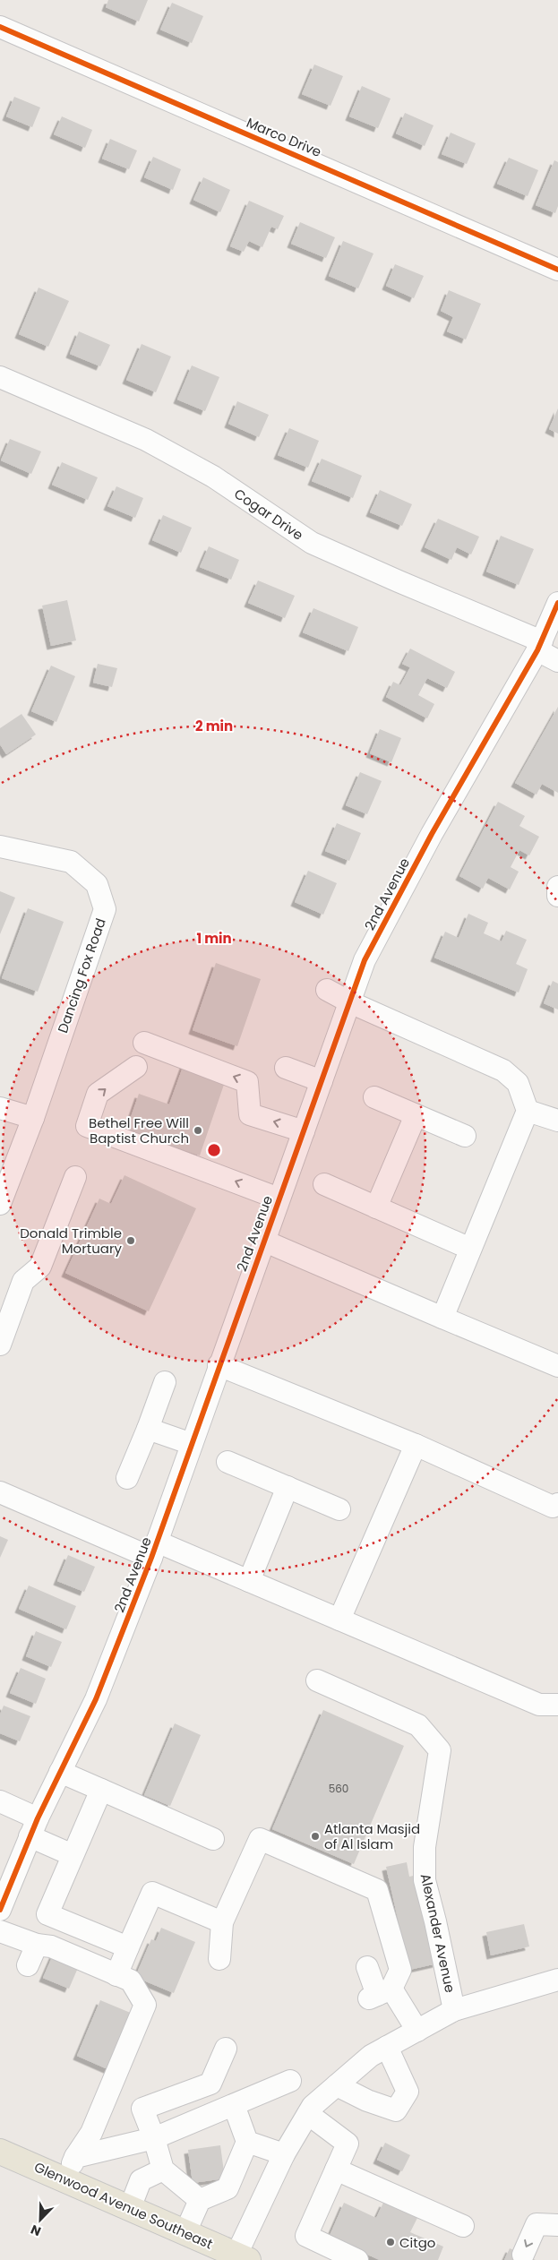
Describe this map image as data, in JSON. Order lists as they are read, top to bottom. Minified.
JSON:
{"streets":{"main road":["Glenwood Avenue Southeast"],"street":["Marco Drive","Cogar Drive","2nd Avenue","Dancing Fox Road","Alexander Avenue"]},"crossings":[["Cogar Drive","2nd Avenue"]],"places":["Bethel Free Will Baptist Church","Donald Trimble Mortuary","Atlanta Masjid of Al Islam","Citgo"],"house_numbers":["560"],"north":"bottom left","rings":["2 min","1 min"]}
